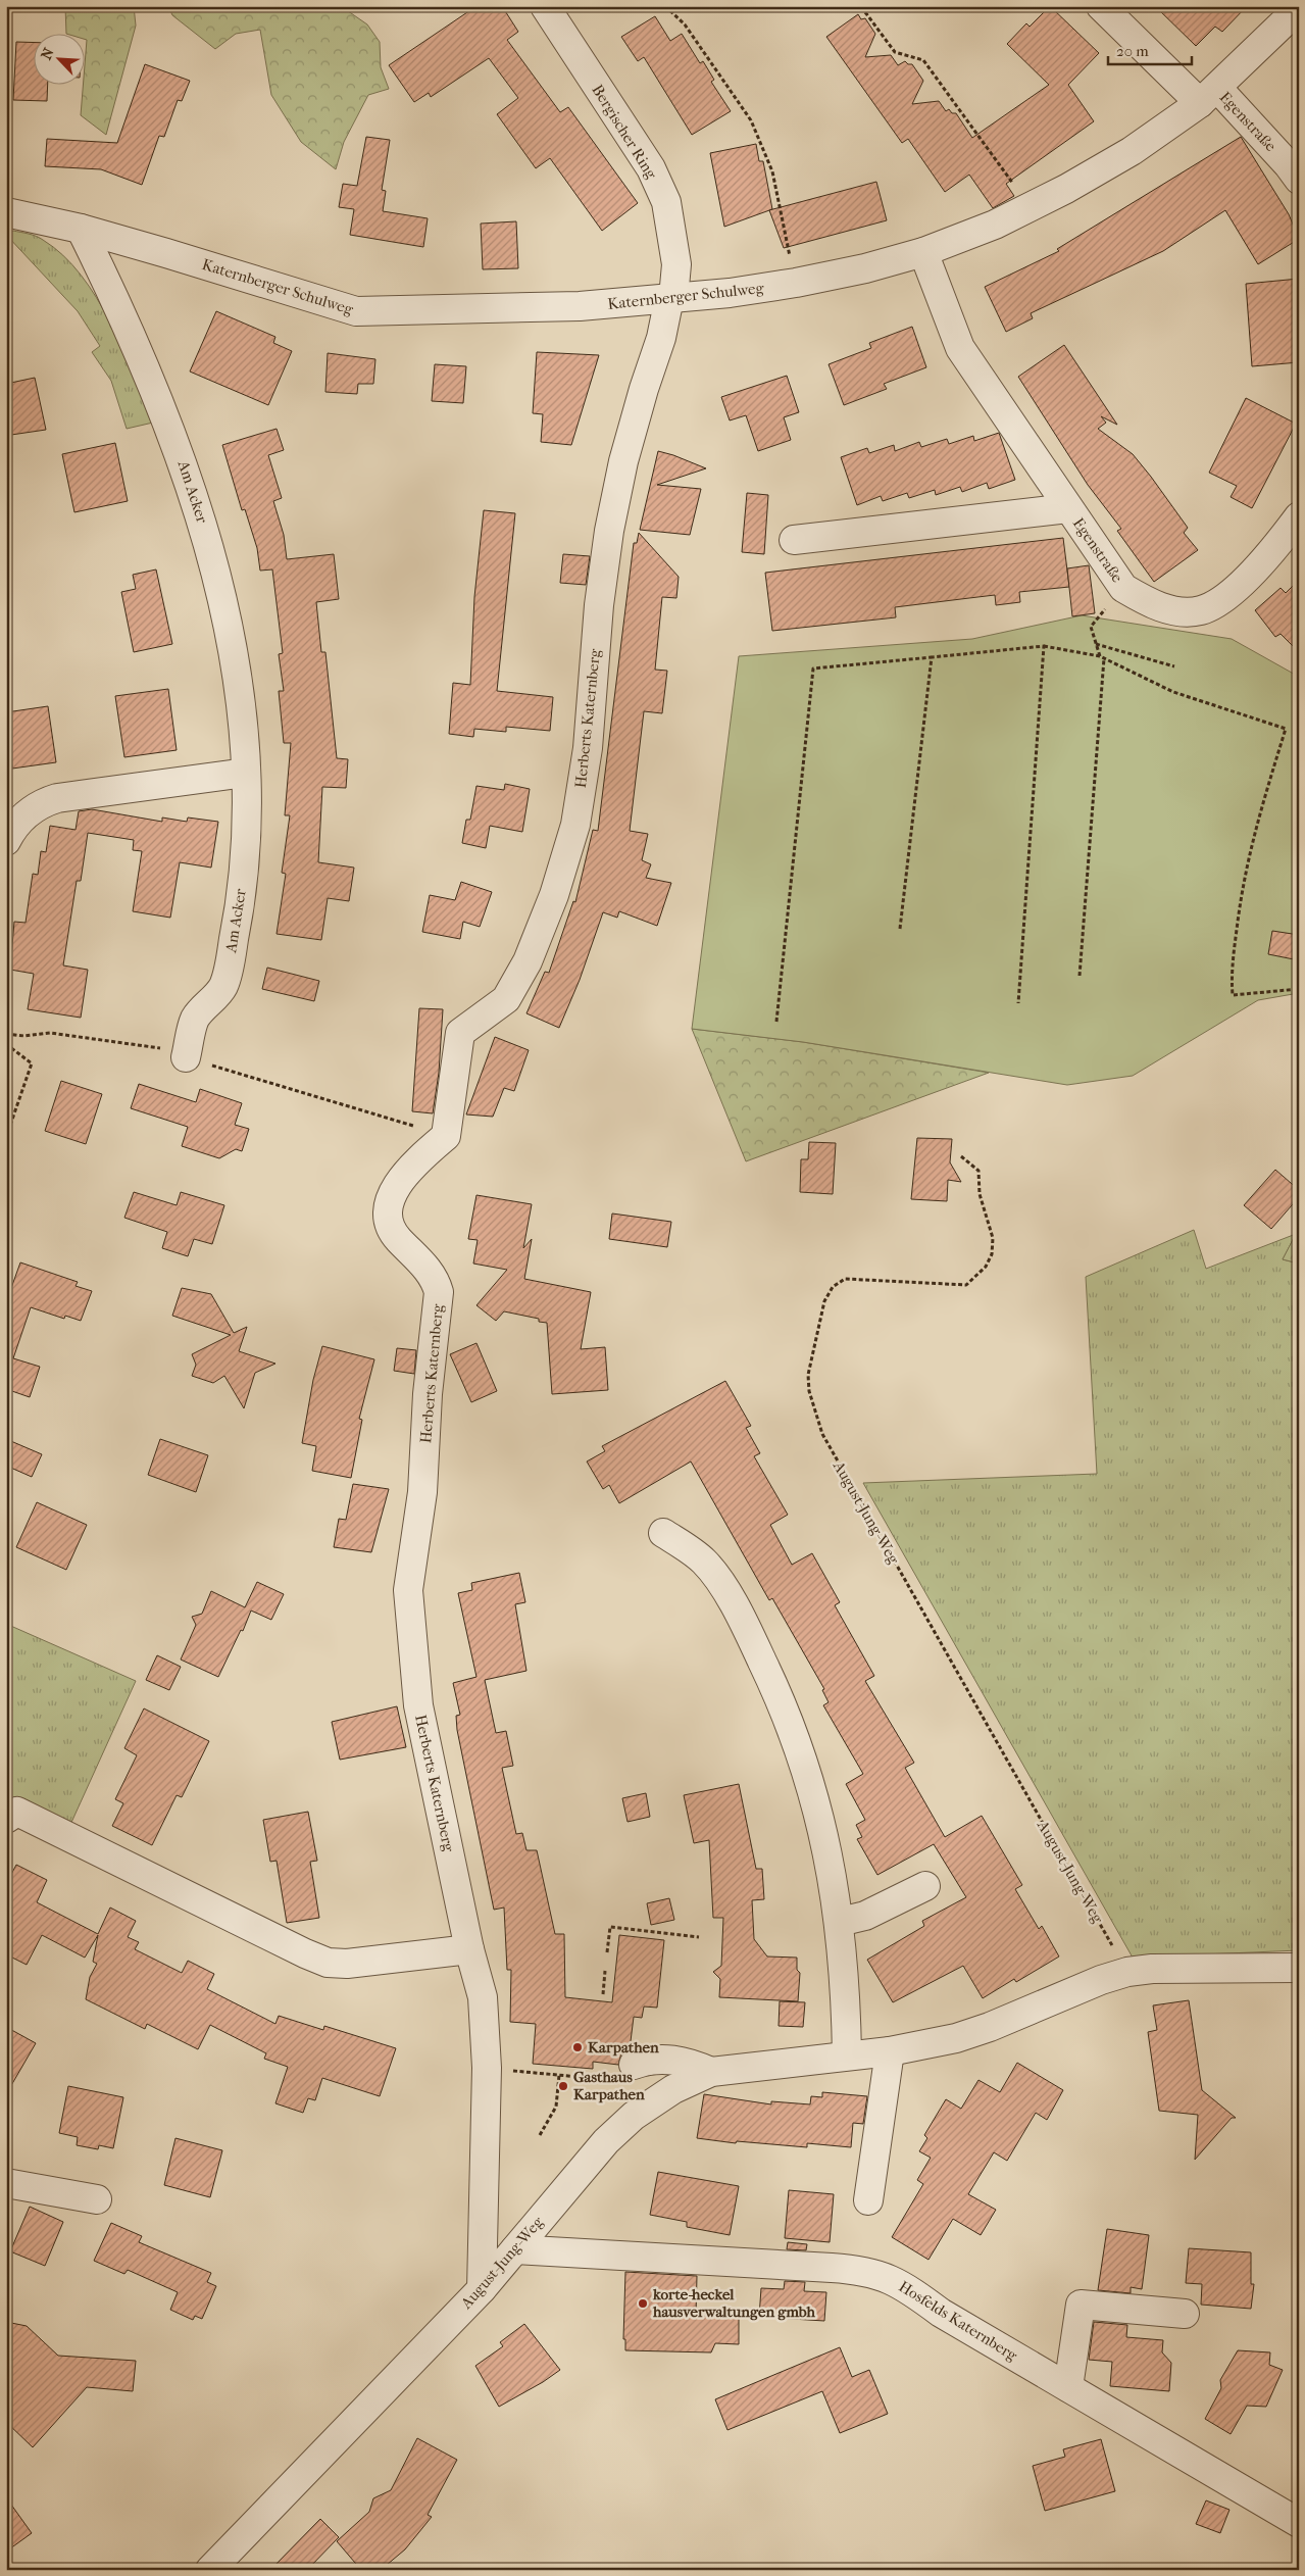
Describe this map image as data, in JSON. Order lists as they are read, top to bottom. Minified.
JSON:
{"streets":{"street":["Egenstraße","Bergischer Ring","Katernberger Schulweg","Am Acker","Herberts Katernberg","August-Jung-Weg","Hosfelds Katernberg"]},"crossings":[["Egenstraße","Katernberger Schulweg"],["Bergischer Ring","Katernberger Schulweg"],["Bergischer Ring","Herberts Katernberg"],["Katernberger Schulweg","Am Acker"],["Katernberger Schulweg","Herberts Katernberg"],["Herberts Katernberg","August-Jung-Weg"],["August-Jung-Weg","Hosfelds Katernberg"]],"places":["Karpathen","Gasthaus Karpathen","korte-heckel hausverwaltungen gmbh"],"scale_bar":"20 m","north":"top left"}
